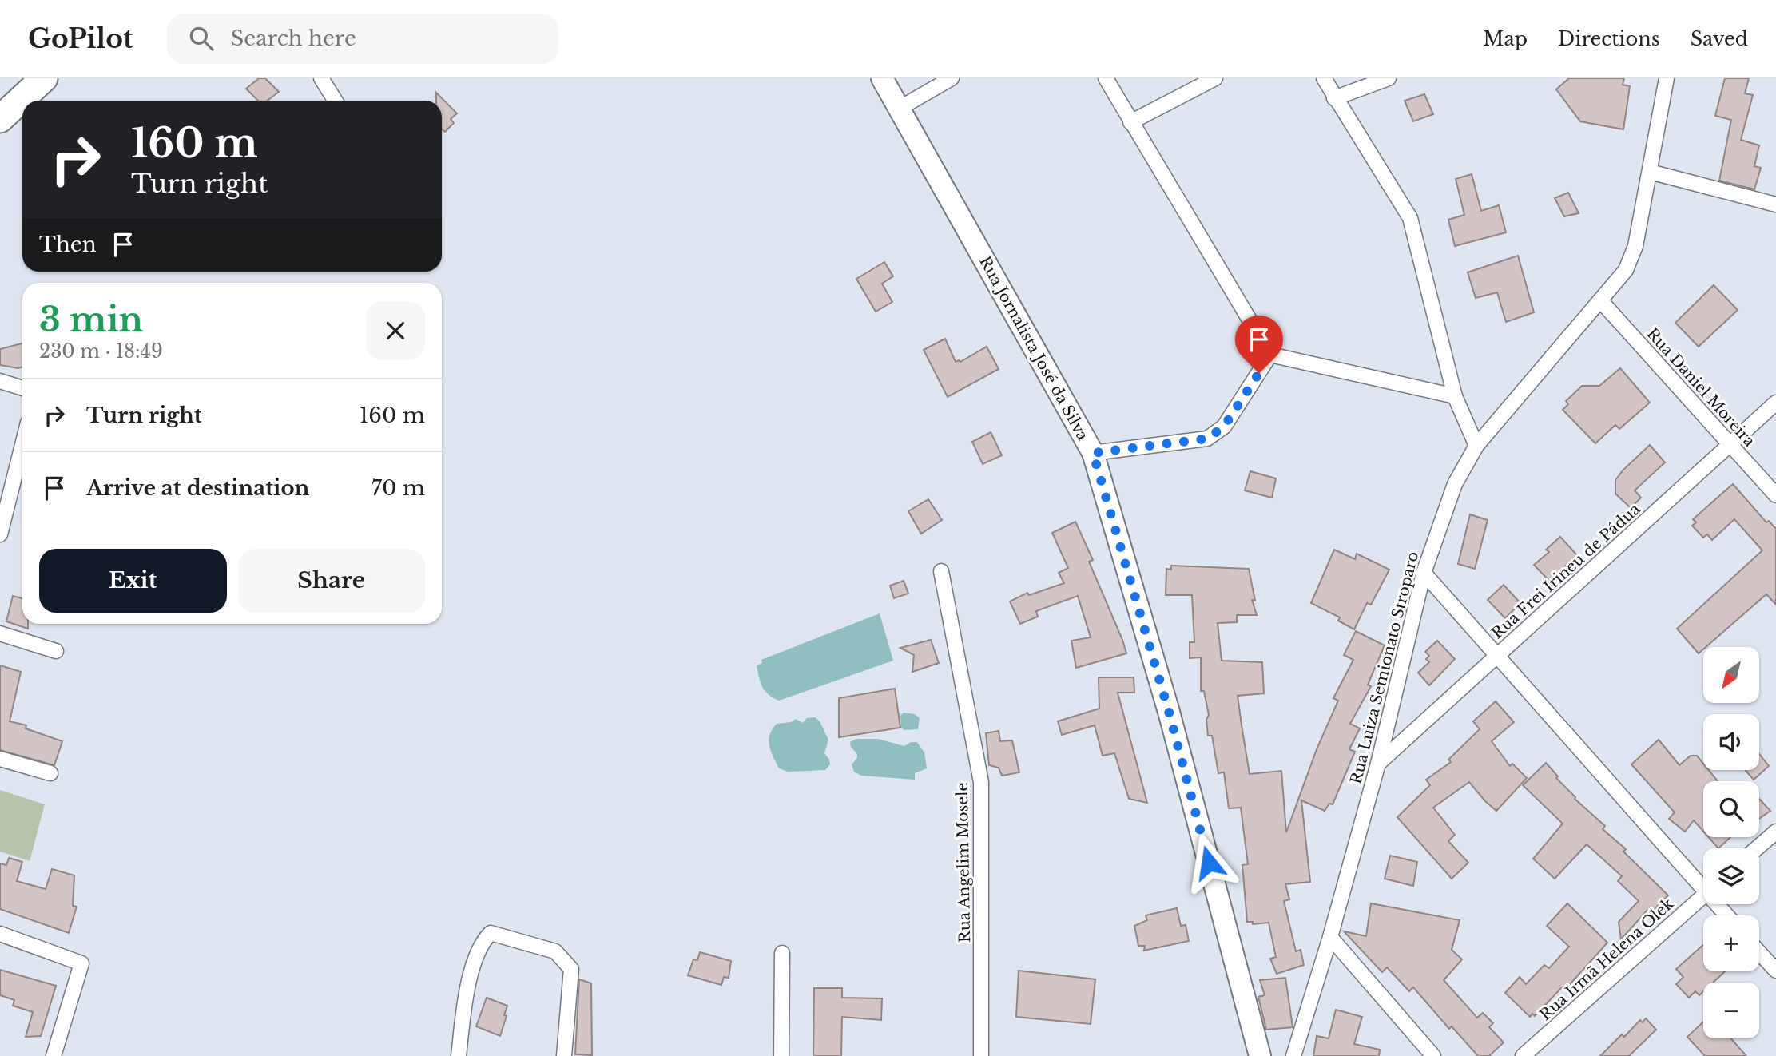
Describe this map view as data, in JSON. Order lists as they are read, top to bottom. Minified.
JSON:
{"streets":{"main road":["Rua Jornalista José da Silva"],"street":["Rua Daniel Moreira","Rua Frei Irineu de Pádua","Rua Luiza Semionato Stroparo","Rua Angelim Mosele","Rua Irmã Helena Olek"]},"crossings":[["Rua Daniel Moreira","Rua Frei Irineu de Pádua"],["Rua Daniel Moreira","Rua Luiza Semionato Stroparo"],["Rua Frei Irineu de Pádua","Rua Luiza Semionato Stroparo"]],"north":"bottom left","page":{"header":"GoPilot","search":"Search here","nav":["Map","Directions","Saved"],"turn":["160 m","Turn right"],"then":"Then","heading":["3 min","230 m · 18:49"],"list":[{"name":"Turn right","value":"160 m"},{"name":"Arrive at destination","value":"70 m"}],"buttons":["Exit","Share"],"map_buttons":["+","−"]}}
